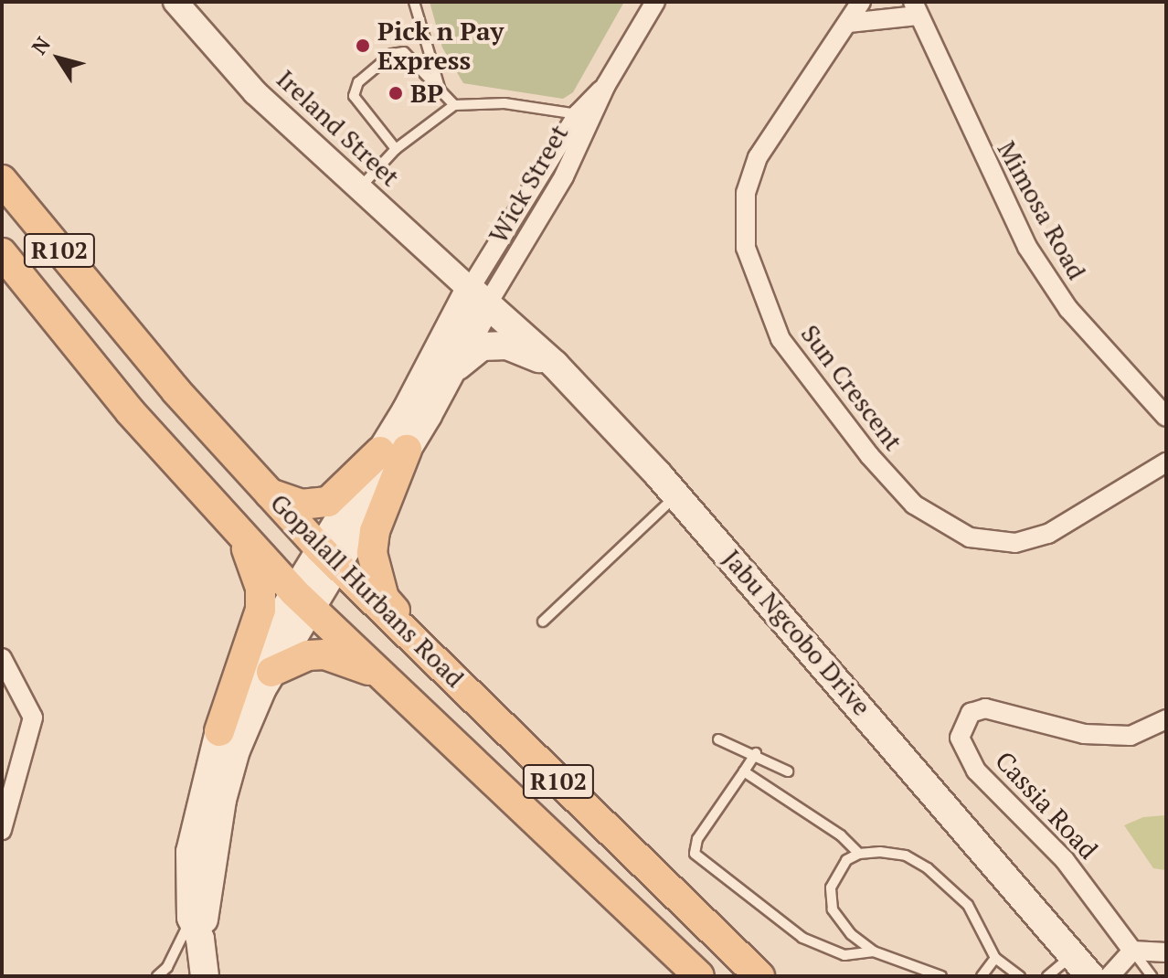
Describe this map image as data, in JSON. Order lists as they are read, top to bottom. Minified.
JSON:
{"streets":{"main road":["R102","Gopalall Hurbans Road","Jabu Ngcobo Drive"],"street":["Ireland Street","Wick Street","Mimosa Road","Sun Crescent","Cassia Road"]},"crossings":[["Ireland Street","Wick Street"],["Ireland Street","Jabu Ngcobo Drive"],["Wick Street","Jabu Ngcobo Drive"]],"places":["Pick n Pay Express","BP"],"north":"top left"}
